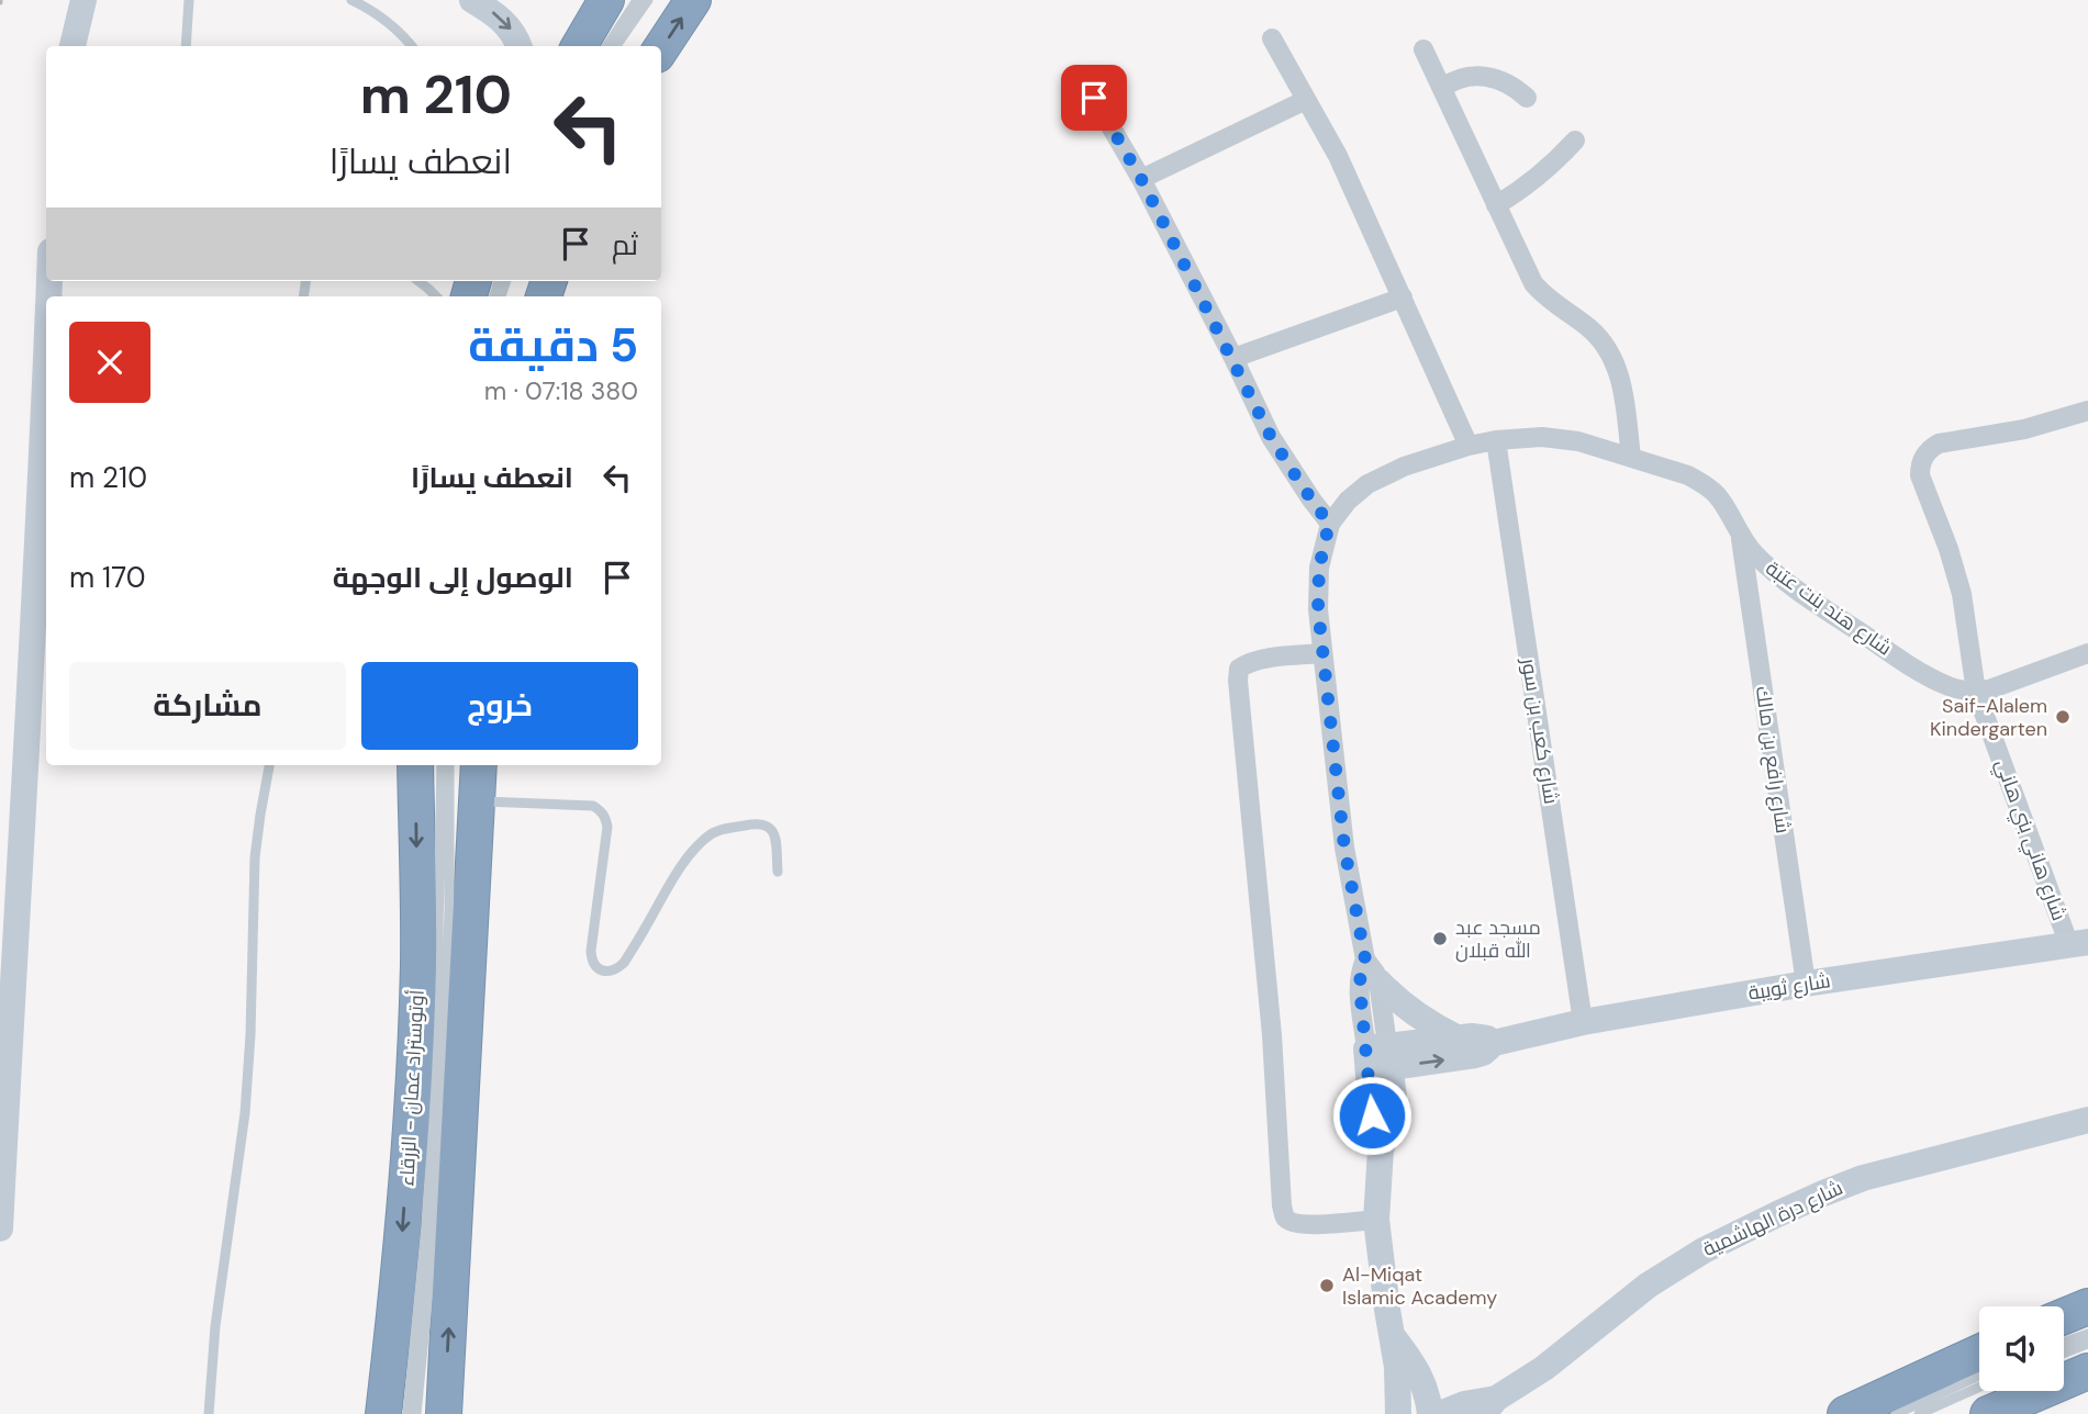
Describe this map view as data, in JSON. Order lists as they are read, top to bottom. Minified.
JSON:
{"streets":{"highway":["أوتوستراد عمان - الزرقاء"],"street":["شارع هند بنت عتبة","شارع كعب بن سور","شارع رافع بن مالك","شارع هاني بني هاني","شارع ثويبة","شارع درة الهاشمية"]},"crossings":[["شارع هند بنت عتبة","شارع كعب بن سور"],["شارع هند بنت عتبة","شارع رافع بن مالك"],["شارع هند بنت عتبة","شارع هاني بني هاني"],["شارع هند بنت عتبة","شارع ثويبة"],["شارع كعب بن سور","شارع ثويبة"],["شارع رافع بن مالك","شارع ثويبة"],["شارع هاني بني هاني","شارع ثويبة"]],"places":["Saif-Alalem Kindergarten","مسجد عبد الله قبلان","Al-Miqat Islamic Academy"],"page":{"turn":["210 m","انعطف يسارًا"],"then":"ثم","heading":["5 دقيقة","380 m · 07:18"],"list":[{"name":"انعطف يسارًا","value":"210 m"},{"name":"الوصول إلى الوجهة","value":"170 m"}],"buttons":["خروج","مشاركة"]}}
